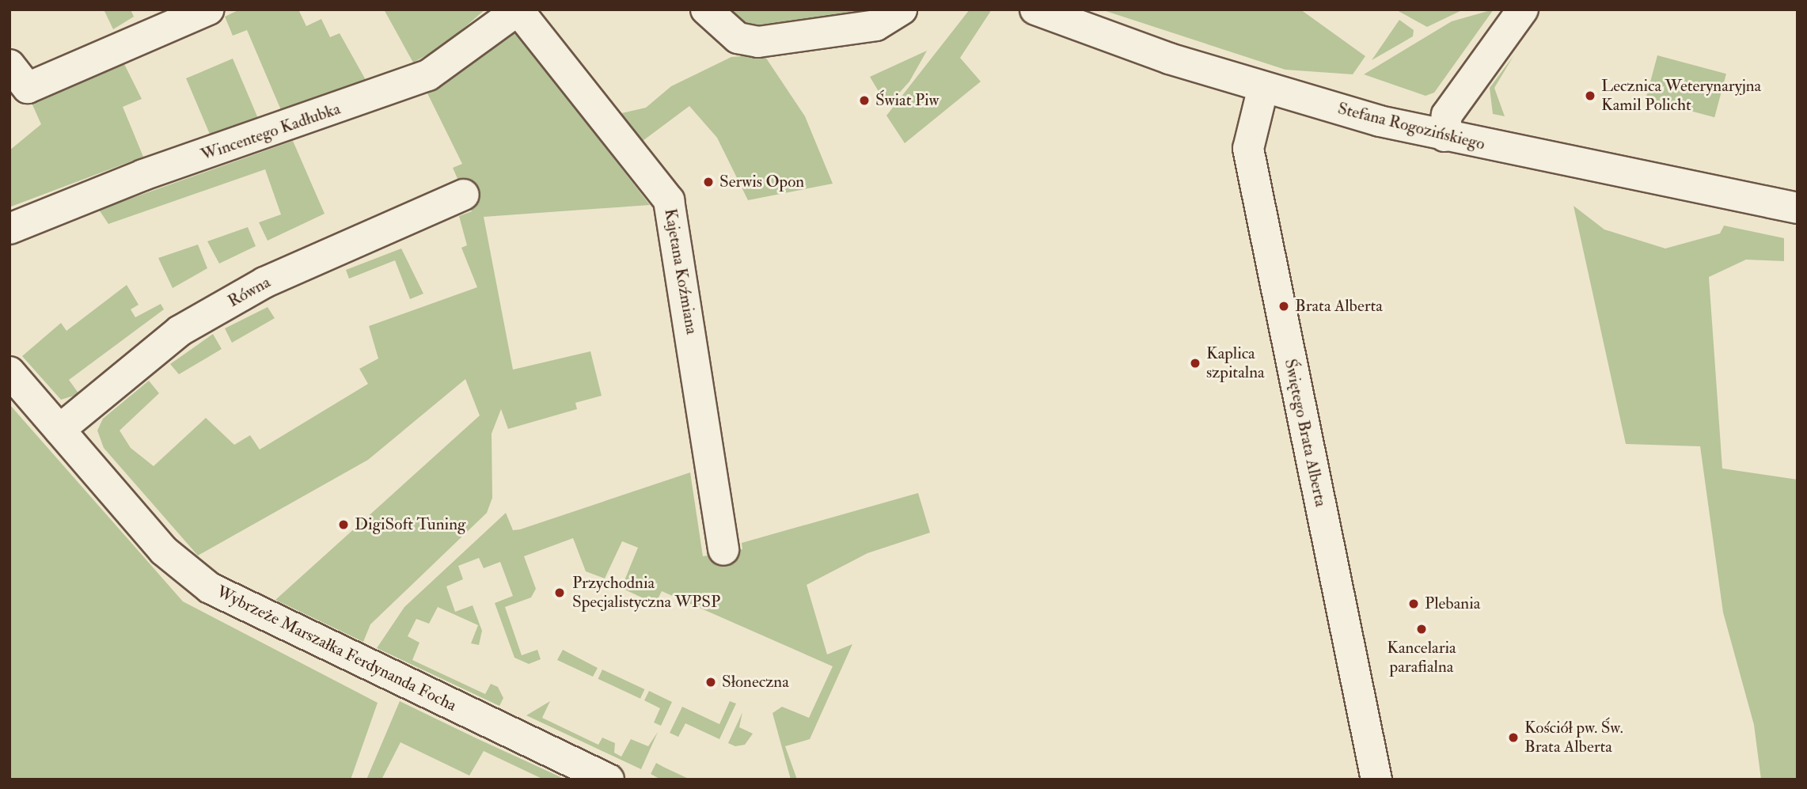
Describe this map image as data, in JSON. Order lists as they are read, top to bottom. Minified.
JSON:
{"streets":{"street":["Stefana Rogozińskiego","Wincentego Kadłubka","Kajetana Koźmiana","Równa","Świętego Brata Alberta","Wybrzeże Marszałka Ferdynanda Focha"]},"crossings":[["Stefana Rogozińskiego","Świętego Brata Alberta"],["Wincentego Kadłubka","Kajetana Koźmiana"],["Równa","Wybrzeże Marszałka Ferdynanda Focha"]],"places":["Lecznica Weterynaryjna Kamil Policht","Świat Piw","Serwis Opon","Brata Alberta","Kaplica szpitalna","DigiSoft Tuning","Przychodnia Specjalistyczna WPSP","Plebania","Kancelaria parafialna","Słoneczna","Kościół pw. Św. Brata Alberta"]}
